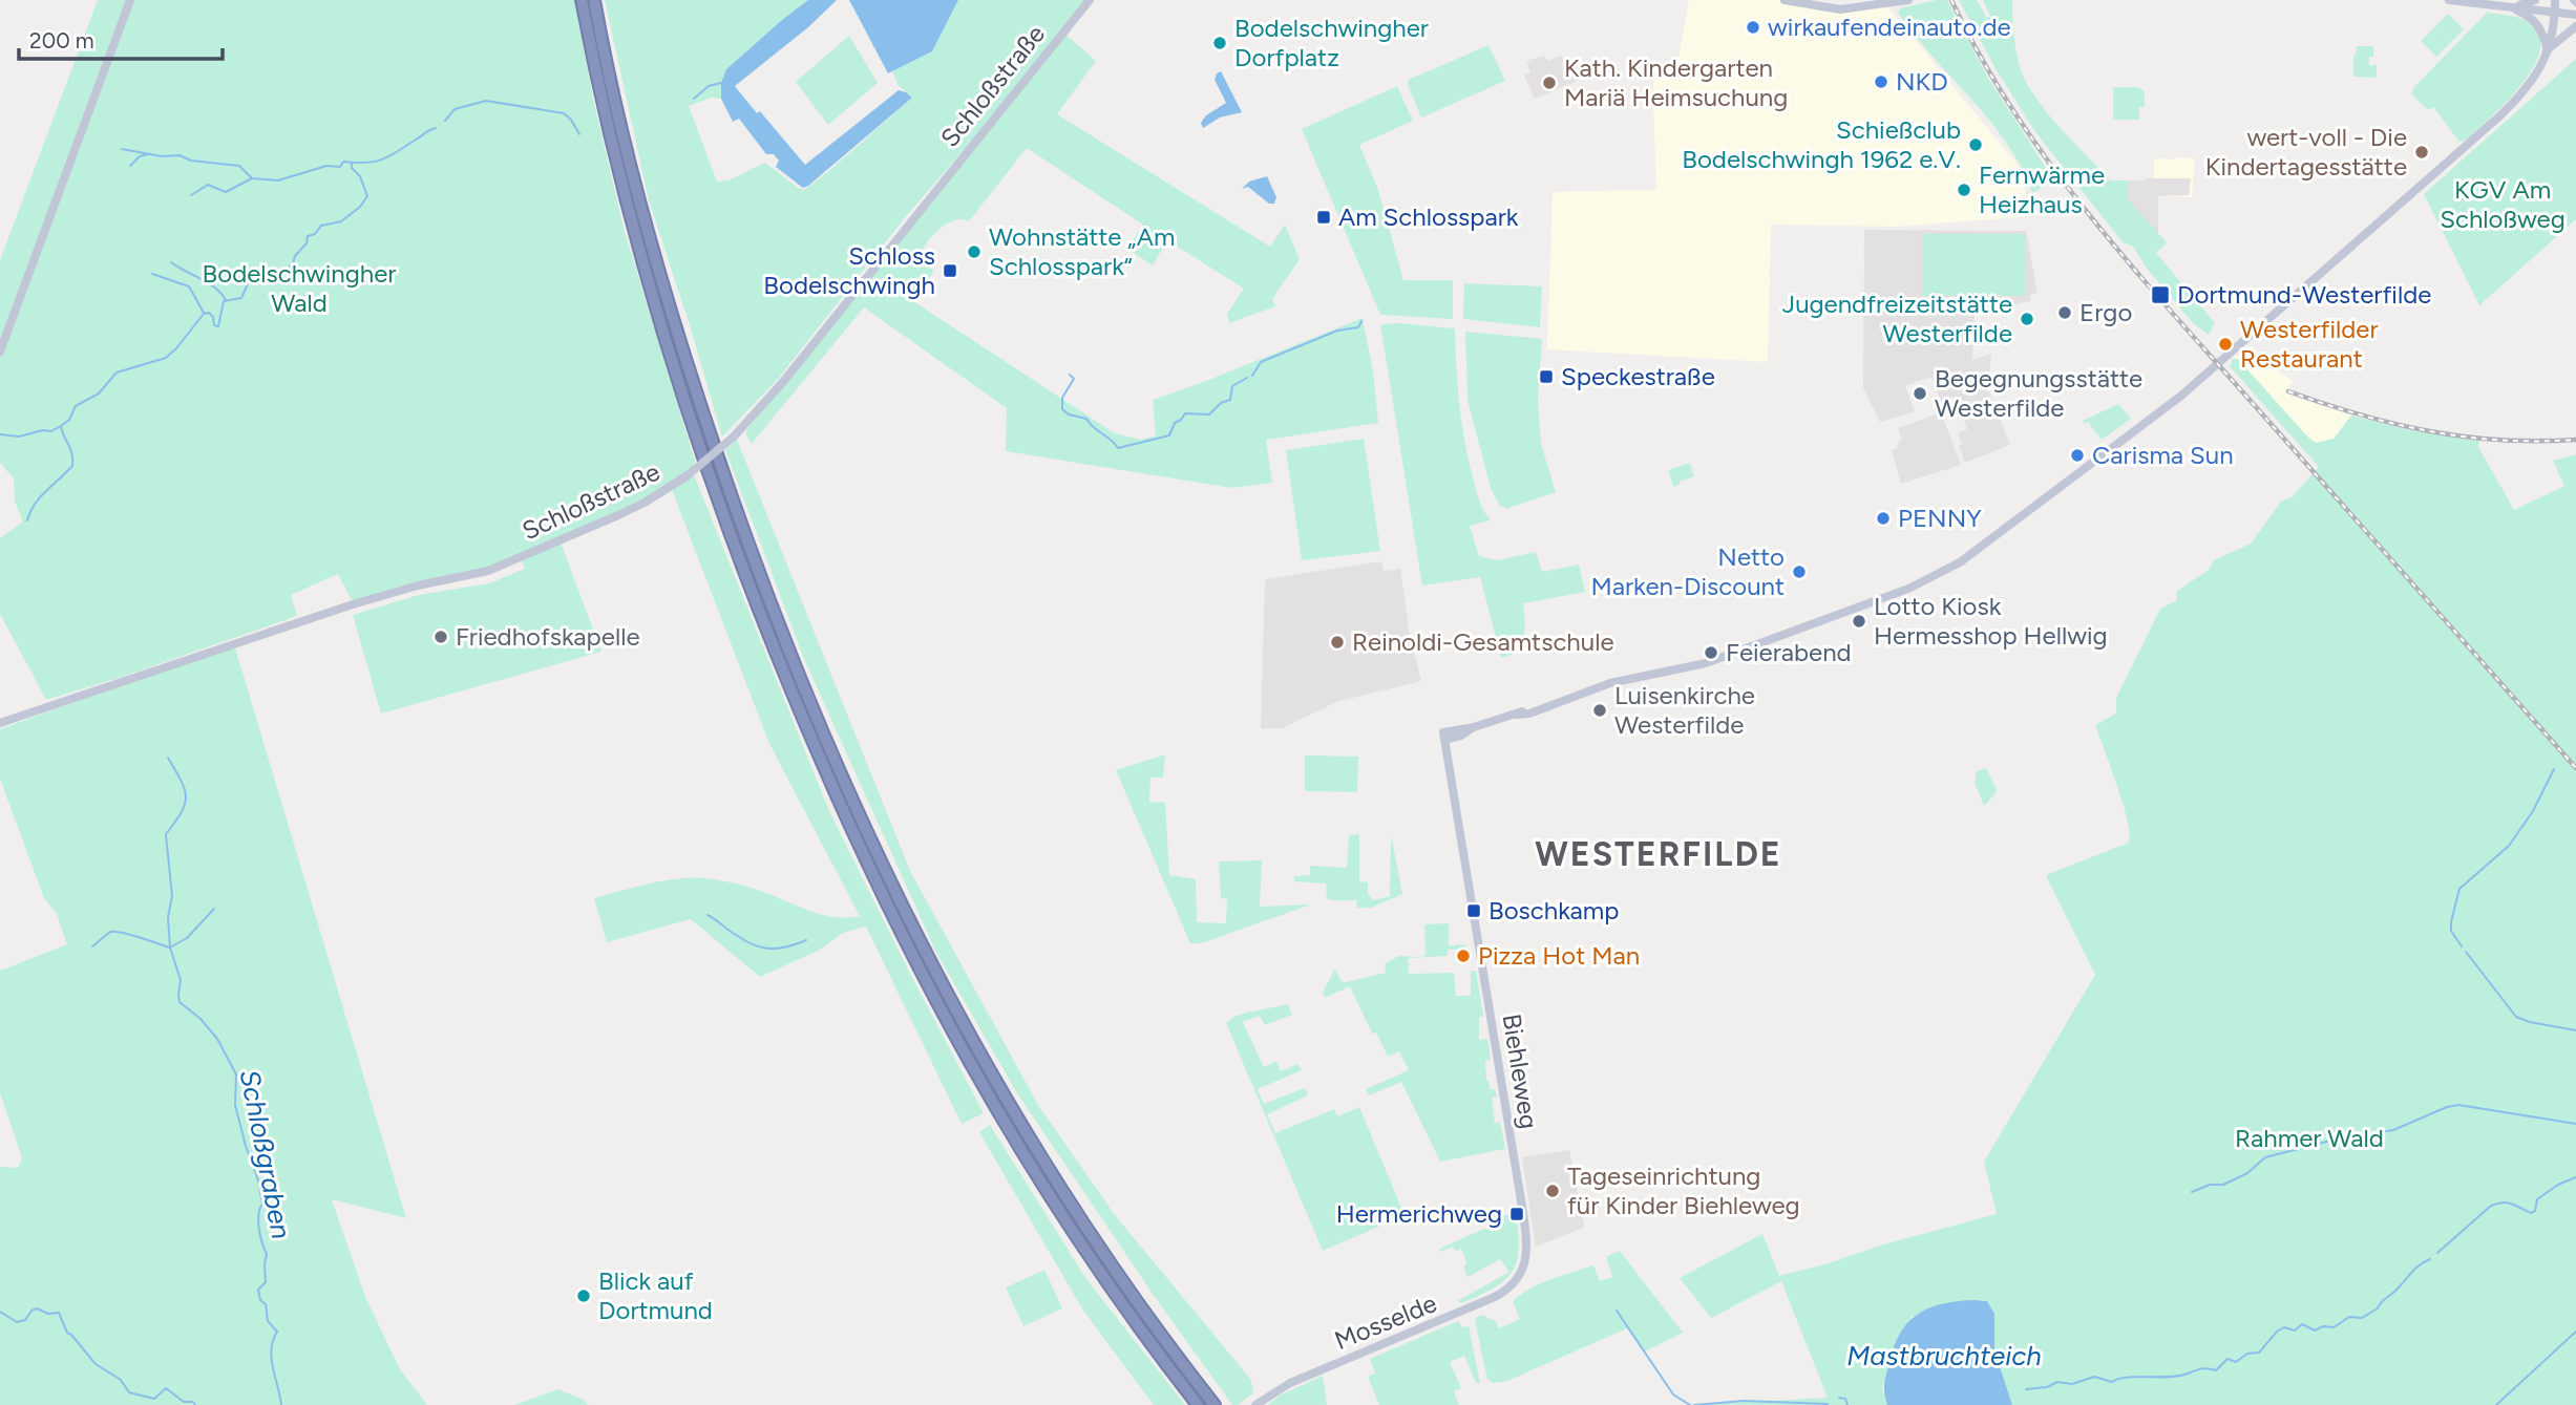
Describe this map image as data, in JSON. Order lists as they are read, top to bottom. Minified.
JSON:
{"streets":{"street":["Schloßstraße","Biehleweg","Mosselde"]},"crossings":[["Biehleweg","Mosselde"]],"districts":["WESTERFILDE"],"water":["Schloßgraben","Mastbruchteich"],"parks":["KGV Am Schloßweg","Bodelschwingher Wald","Rahmer Wald"],"places":{"other":["wirkaufendeinauto.de","Bodelschwingher Dorfplatz","NKD","Kath. Kindergarten Mariä Heimsuchung","Schießclub Bodelschwingh 1962 e.V.","wert-voll - Die Kindertagesstätte","Fernwärme Heizhaus","Wohnstätte „Am Schlosspark“","Ergo","Jugendfreizeitstätte Westerfilde","Westerfilder Restaurant","Begegnungsstätte Westerfilde","Carisma Sun","PENNY","Netto Marken-Discount","Lotto Kiosk Hermesshop Hellwig","Friedhofskapelle","Reinoldi-Gesamtschule","Feierabend","Luisenkirche Westerfilde","Pizza Hot Man","Tageseinrichtung für Kinder Biehleweg","Blick auf Dortmund"],"transit":["Am Schlosspark","Schloss Bodelschwingh","Dortmund-Westerfilde","Speckestraße","Boschkamp","Hermerichweg"]},"scale_bar":"200 m"}
